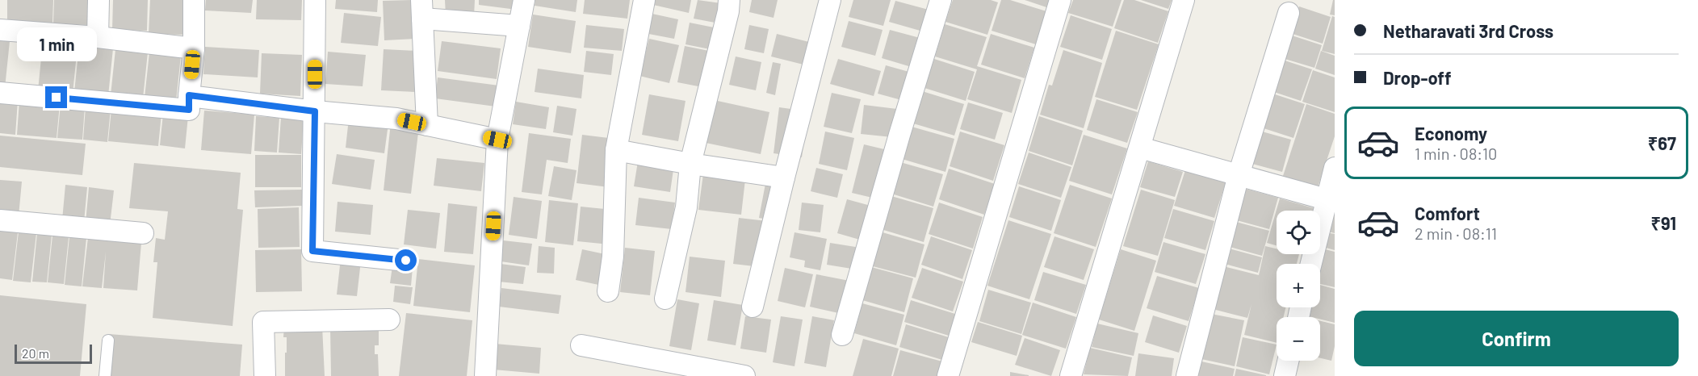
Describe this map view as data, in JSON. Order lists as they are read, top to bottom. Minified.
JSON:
{"scale_bar":"20 m","page":{"banner":["Netharavati 3rd Cross","Drop-off"],"bubble":"1 min","list":[{"name":"Economy","note":"1 min · 08:10","value":"₹67"},{"name":"Comfort","note":"2 min · 08:11","value":"₹91"}],"map_buttons":["+","−"],"buttons":"Confirm","scale":"20 m"}}
